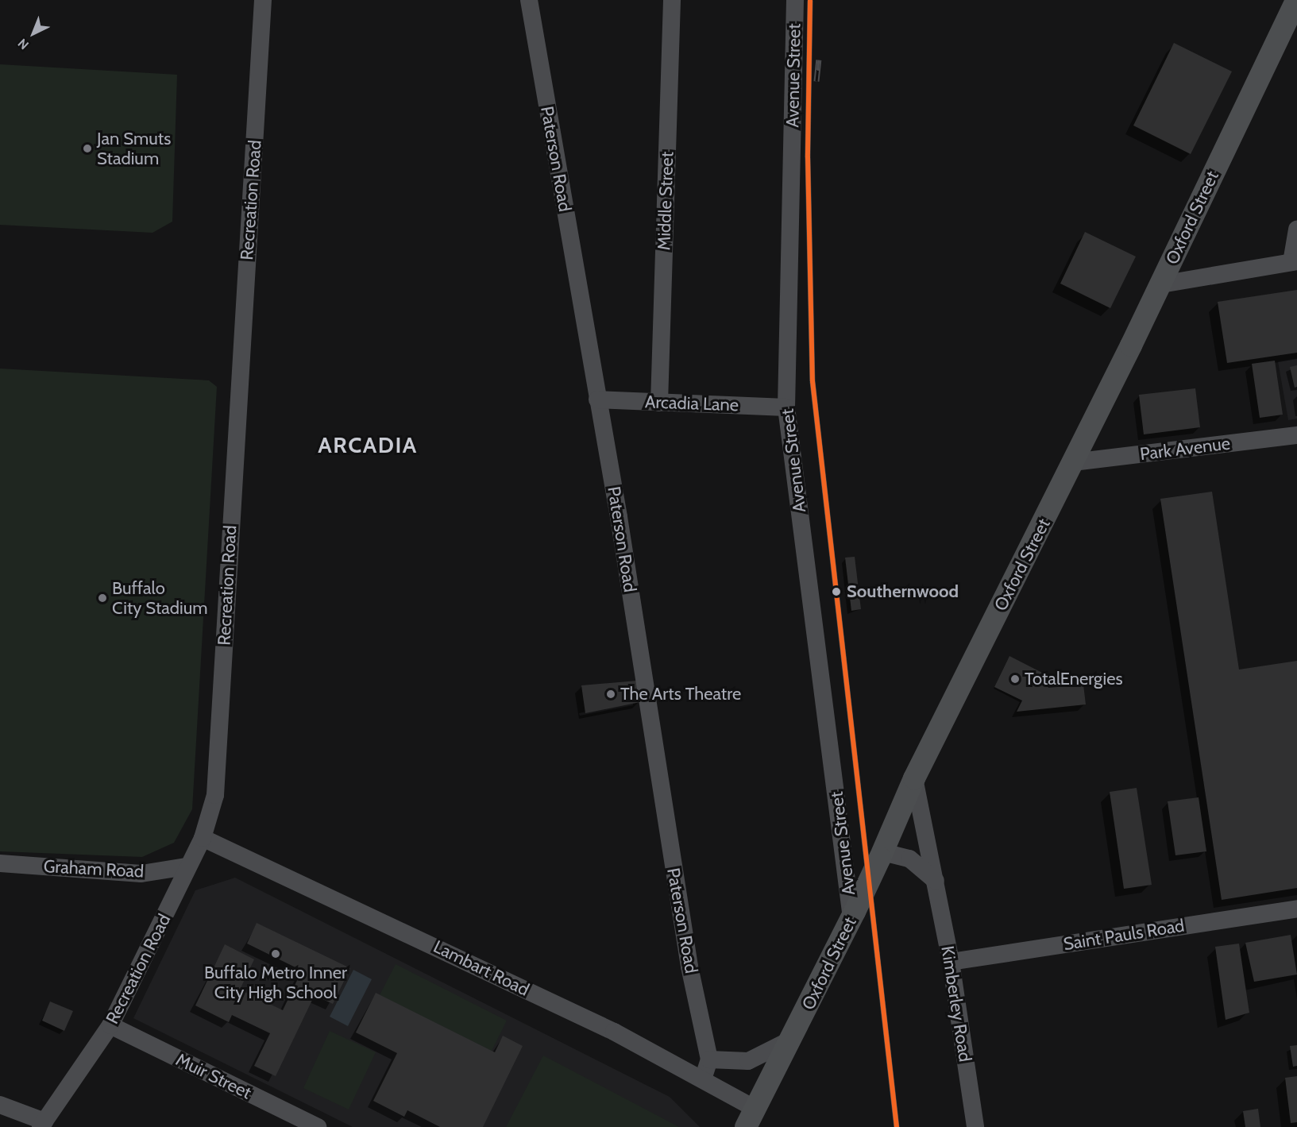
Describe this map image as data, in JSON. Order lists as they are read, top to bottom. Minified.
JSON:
{"streets":{"main road":["Oxford Street"],"street":["Avenue Street","Paterson Road","Recreation Road","Middle Street","Arcadia Lane","Park Avenue","Graham Road","Saint Pauls Road","Lambart Road","Kimberley Road","Muir Street"]},"crossings":[["Avenue Street","Oxford Street"],["Avenue Street","Arcadia Lane"],["Paterson Road","Arcadia Lane"],["Paterson Road","Lambart Road"],["Recreation Road","Graham Road"],["Recreation Road","Lambart Road"],["Recreation Road","Muir Street"],["Middle Street","Arcadia Lane"],["Oxford Street","Park Avenue"],["Oxford Street","Lambart Road"],["Oxford Street","Kimberley Road"],["Saint Pauls Road","Kimberley Road"]],"districts":["ARCADIA"],"places":["Jan Smuts Stadium","Southernwood","Buffalo City Stadium","TotalEnergies","The Arts Theatre","Buffalo Metro Inner City High School"],"north":"bottom left"}
